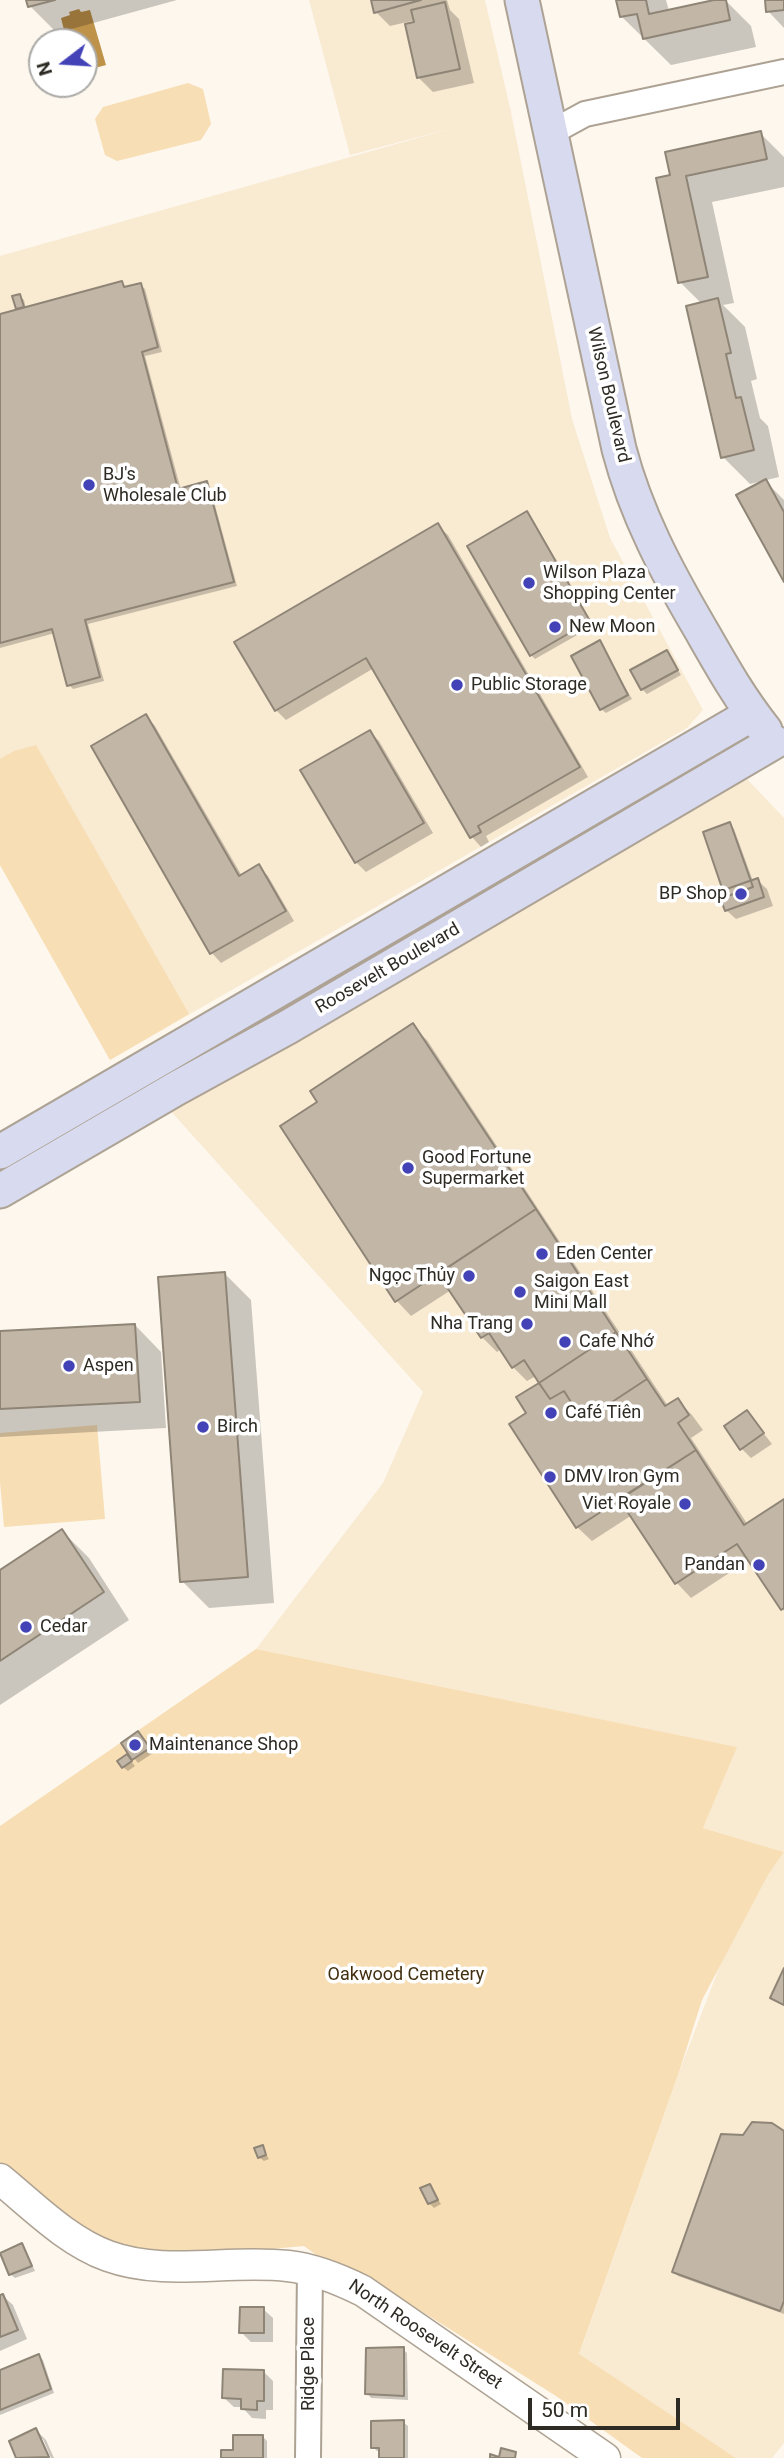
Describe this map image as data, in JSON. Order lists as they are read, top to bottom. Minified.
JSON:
{"streets":{"main road":["Wilson Boulevard","Roosevelt Boulevard"],"street":["North Roosevelt Street","Ridge Place"]},"crossings":[["Wilson Boulevard","Roosevelt Boulevard"],["North Roosevelt Street","Ridge Place"]],"parks":["Oakwood Cemetery"],"places":["BJ's Wholesale Club","Wilson Plaza Shopping Center","New Moon","Public Storage","BP Shop","Good Fortune Supermarket","Eden Center","Ngọc Thủy","Saigon East Mini Mall","Nha Trang","Cafe Nhớ","Aspen","Café Tiên","Birch","DMV Iron Gym","Viet Royale","Pandan","Cedar","Maintenance Shop"],"scale_bar":"50 m","north":"left"}
